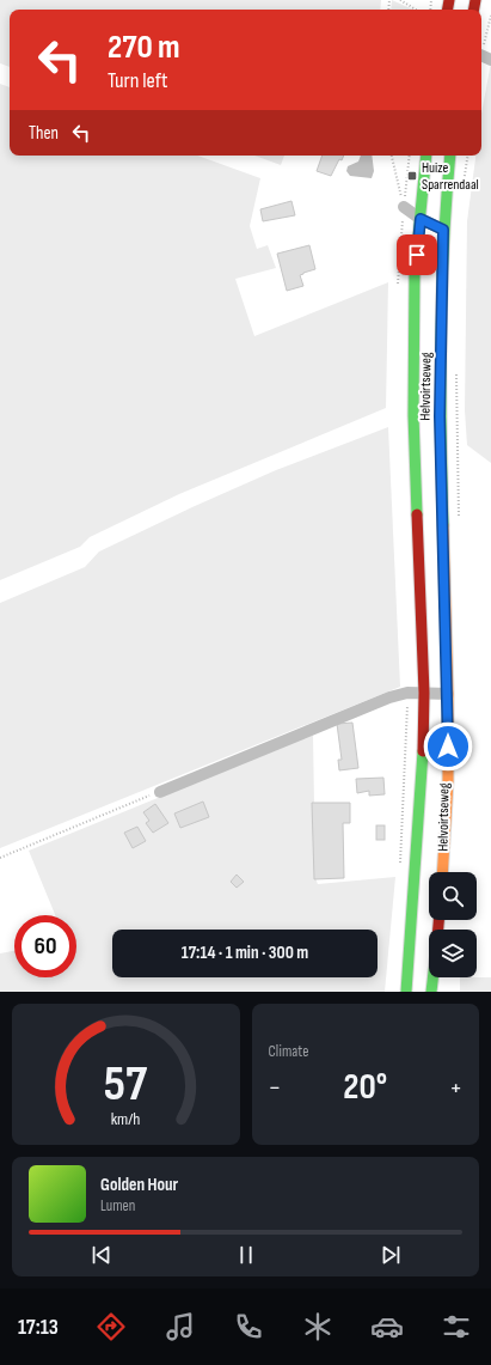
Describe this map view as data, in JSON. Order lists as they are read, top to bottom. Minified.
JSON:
{"streets":{"main road":["Helvoirtseweg"]},"places":{"transit":["Huize Sparrendaal"]},"page":{"turn":["270 m","Turn left"],"then":"Then","limit":"60","trip":"17:14 · 1 min · 300 m","tile":"Climate","heat":["−","20°","+"],"song":["Golden Hour","Lumen"],"tabs":"17:13","gauge":["57","km/h"]}}
